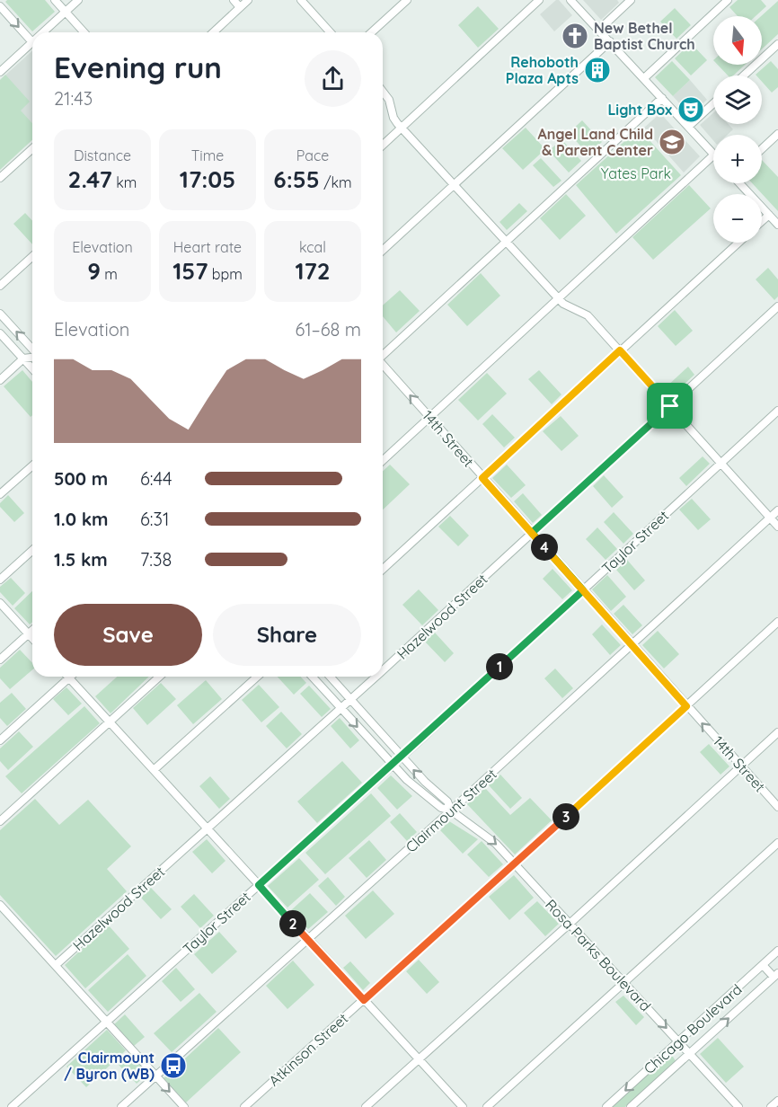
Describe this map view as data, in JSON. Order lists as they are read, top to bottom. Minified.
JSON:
{"streets":{"street":["14th Street","Taylor Street","Hazelwood Street","Clairmount Street","Rosa Parks Boulevard","Chicago Boulevard","Atkinson Street"]},"crossings":[["14th Street","Taylor Street"],["14th Street","Hazelwood Street"],["14th Street","Clairmount Street"],["14th Street","Atkinson Street"],["Taylor Street","Rosa Parks Boulevard"],["Hazelwood Street","Rosa Parks Boulevard"],["Clairmount Street","Rosa Parks Boulevard"],["Rosa Parks Boulevard","Chicago Boulevard"],["Rosa Parks Boulevard","Atkinson Street"]],"parks":["Yates Park"],"places":{"church":["New Bethel Baptist Church"],"building":["Rehoboth Plaza Apts"],"theatre":["Light Box"],"school or university":["Angel Land Child & Parent Center"],"bus stop":["Clairmount / Byron (WB)"]},"north":"bottom","page":{"map_buttons":["+","−"],"heading":["Evening run","21:43"],"stats":[["Distance","2.47 km"],["Time","17:05"],["Pace","6:55 /km"],["Elevation","9 m"],["Heart rate","157 bpm"],["kcal","172"]],"chart":["Elevation","61–68 m"],"list":[{"name":"500 m","note":"6:44"},{"name":"1.0 km","note":"6:31"},{"name":"1.5 km","note":"7:38"}],"pins":["4","1","3","2"],"buttons":["Save","Share"]}}
